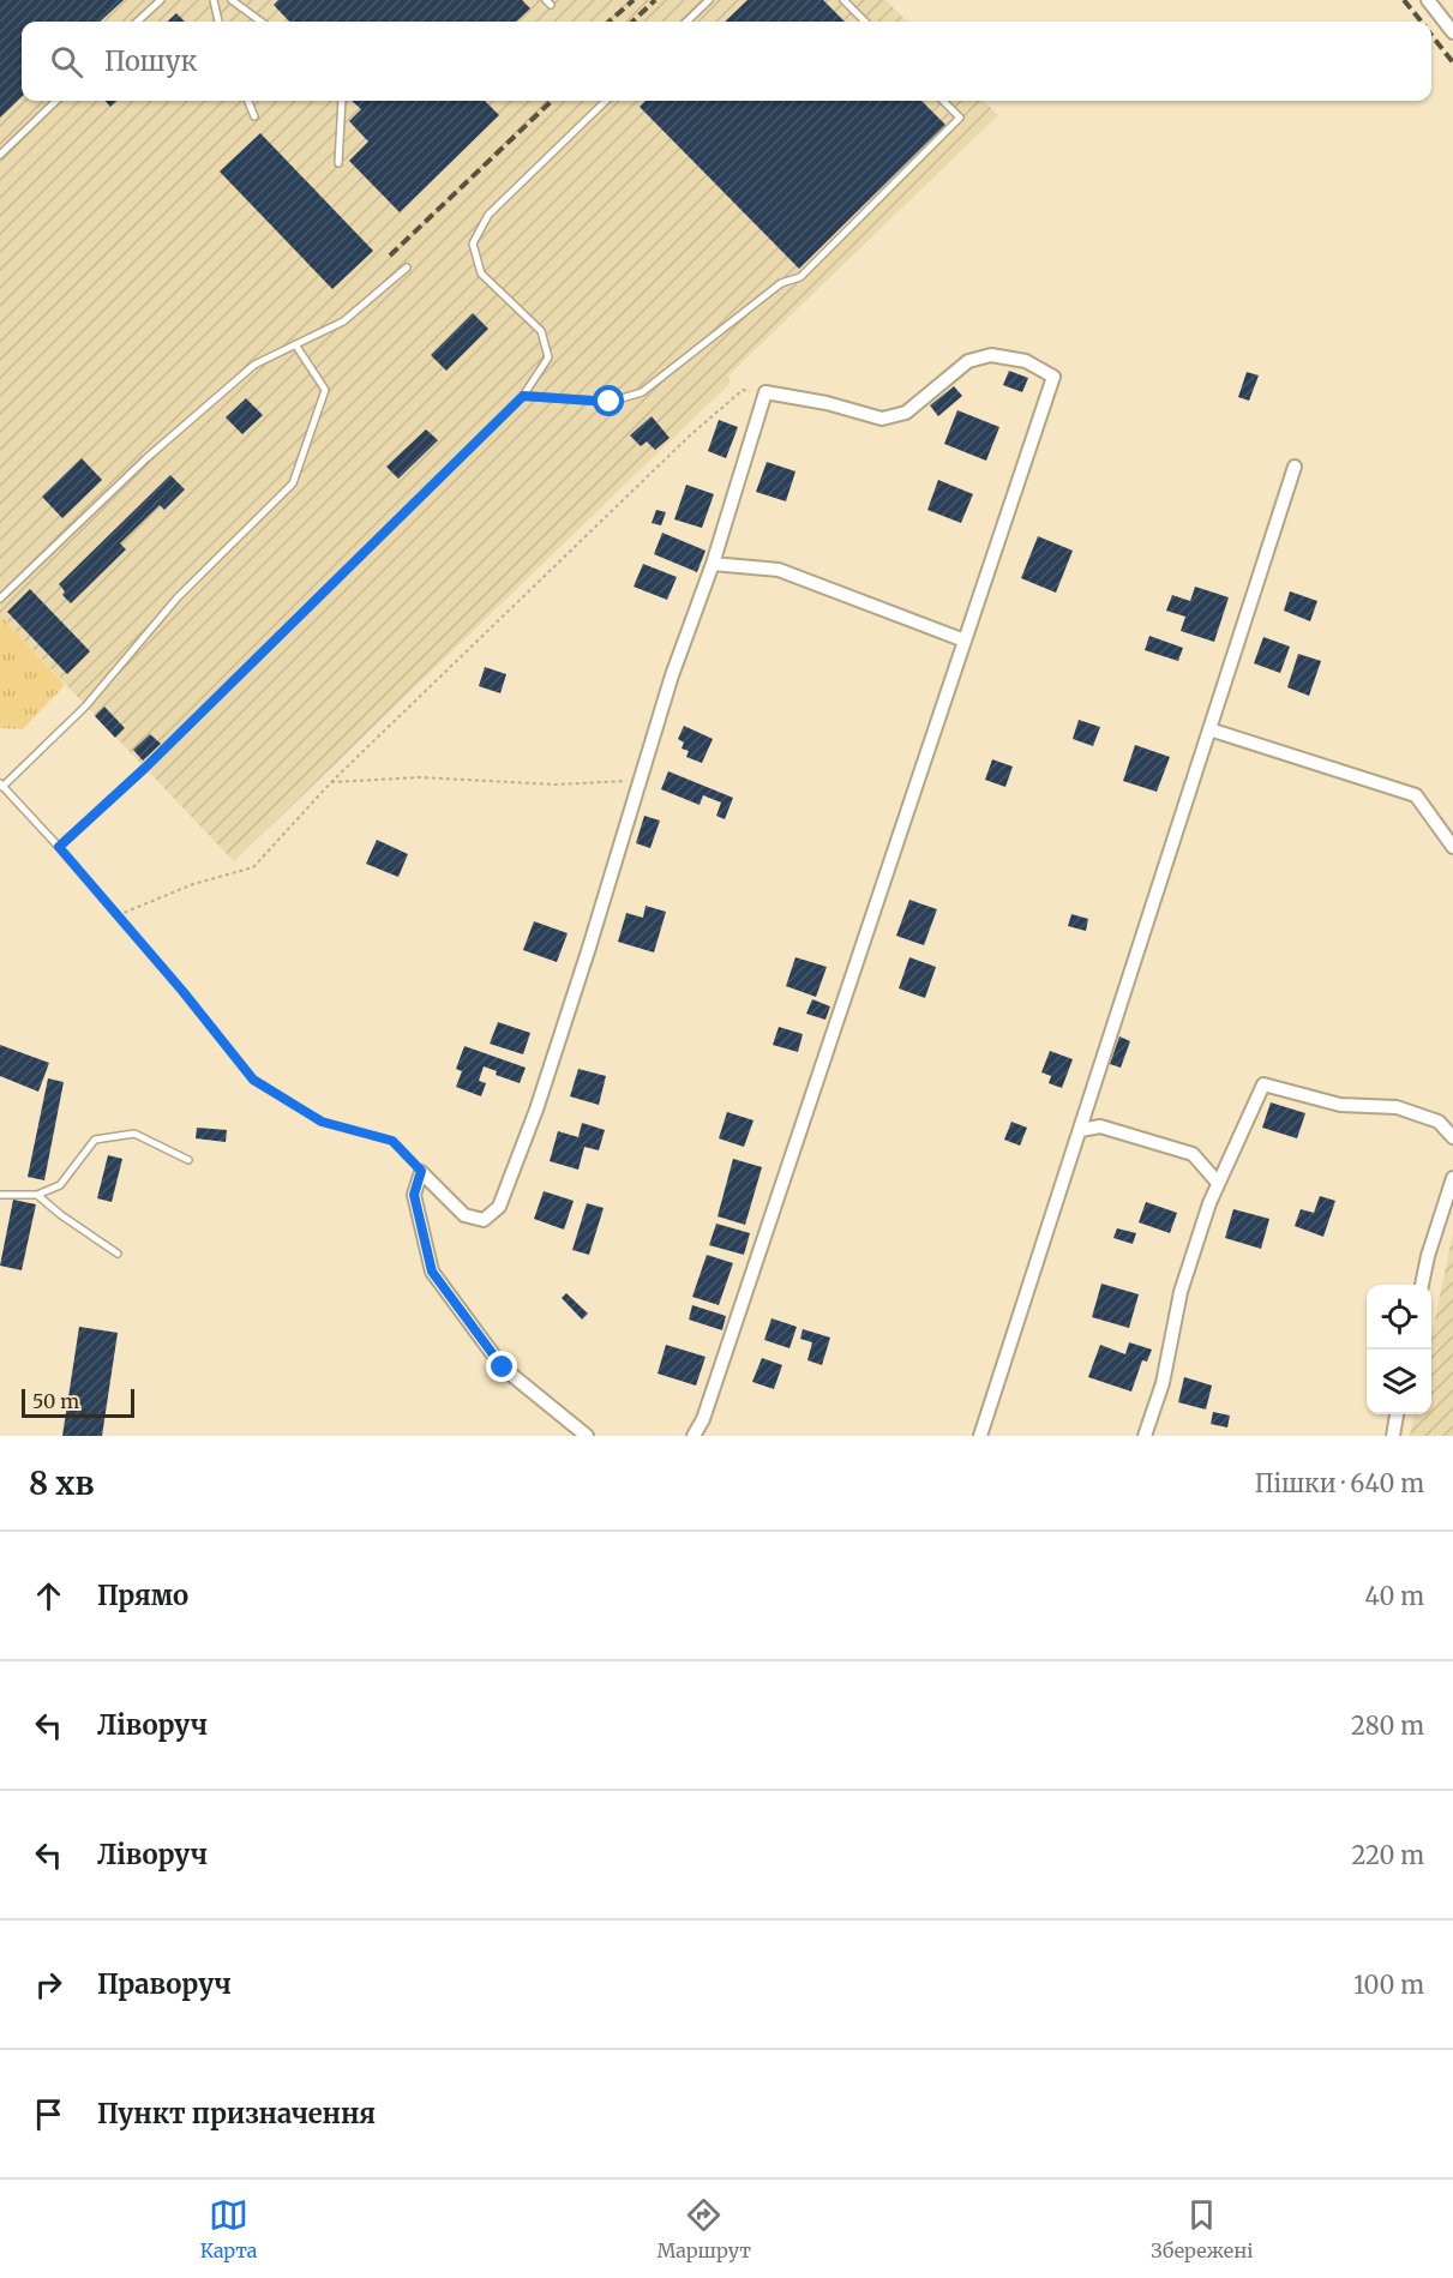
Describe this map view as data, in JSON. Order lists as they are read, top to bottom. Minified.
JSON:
{"scale_bar":"50 m","page":{"search":"Пошук","scale":"50 m","heading":["8 хв","Пішки · 640 m"],"list":[["Прямо","40 m"],["Ліворуч","280 m"],["Ліворуч","220 m"],["Праворуч","100 m"],"Пункт призначення"],"nav":["Карта","Маршрут","Збережені"]}}
